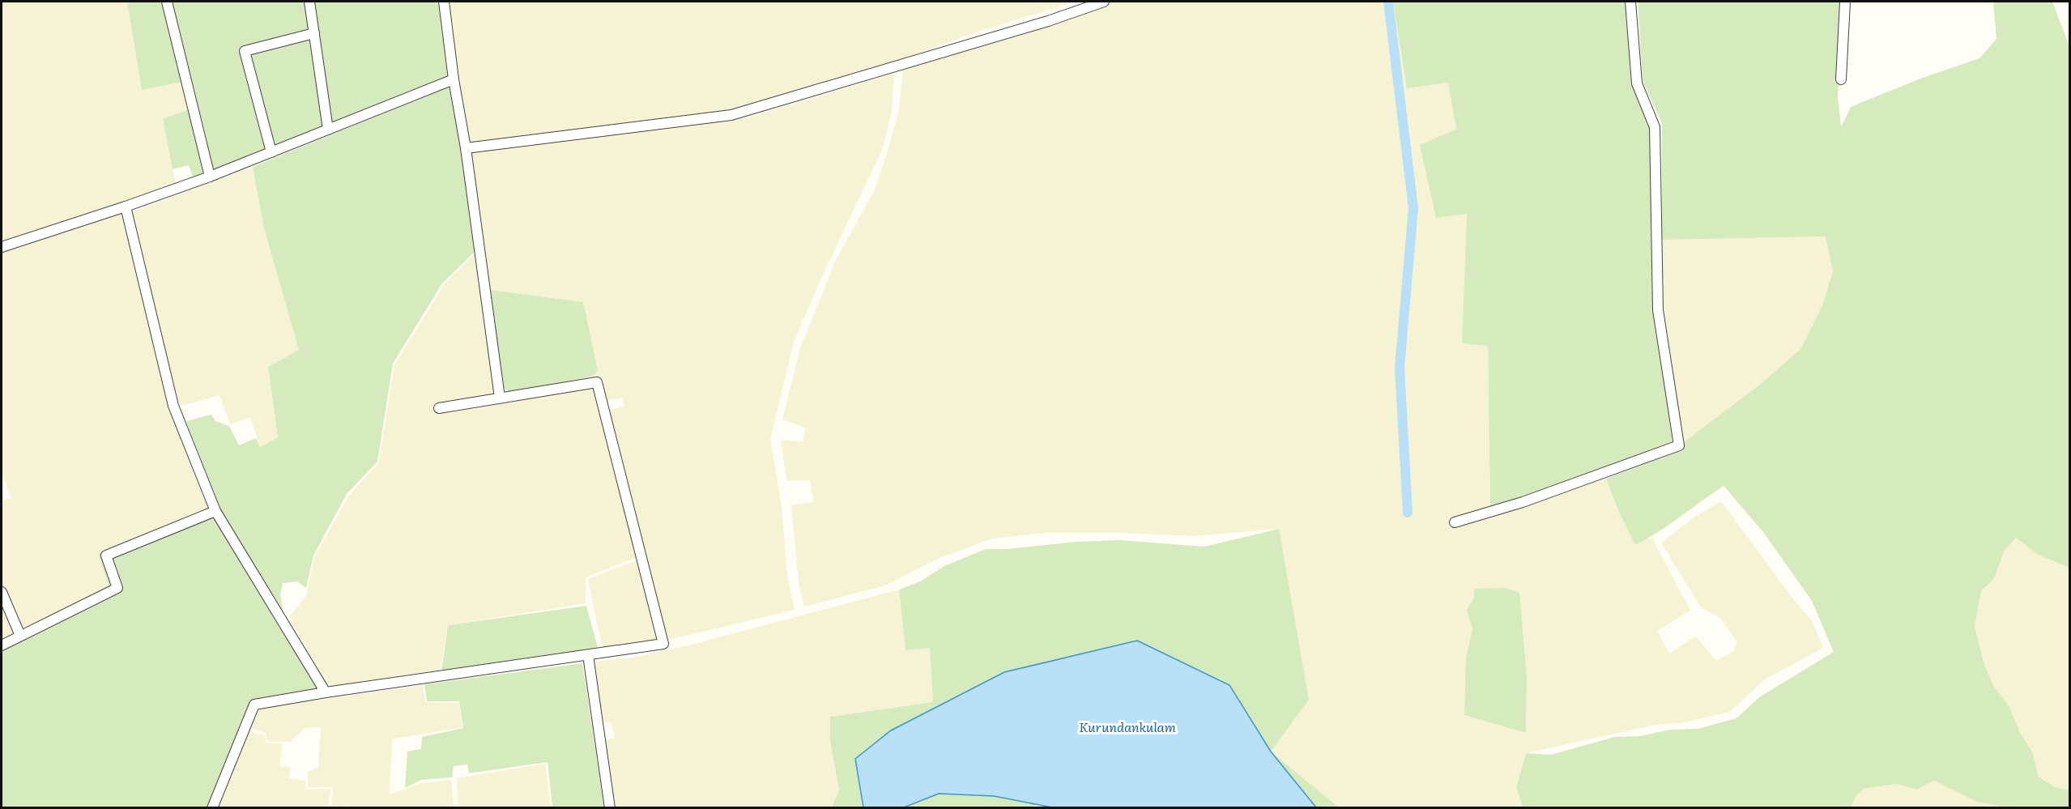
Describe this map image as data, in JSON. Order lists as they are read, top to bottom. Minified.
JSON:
{"water":["Kurundankulam"]}
